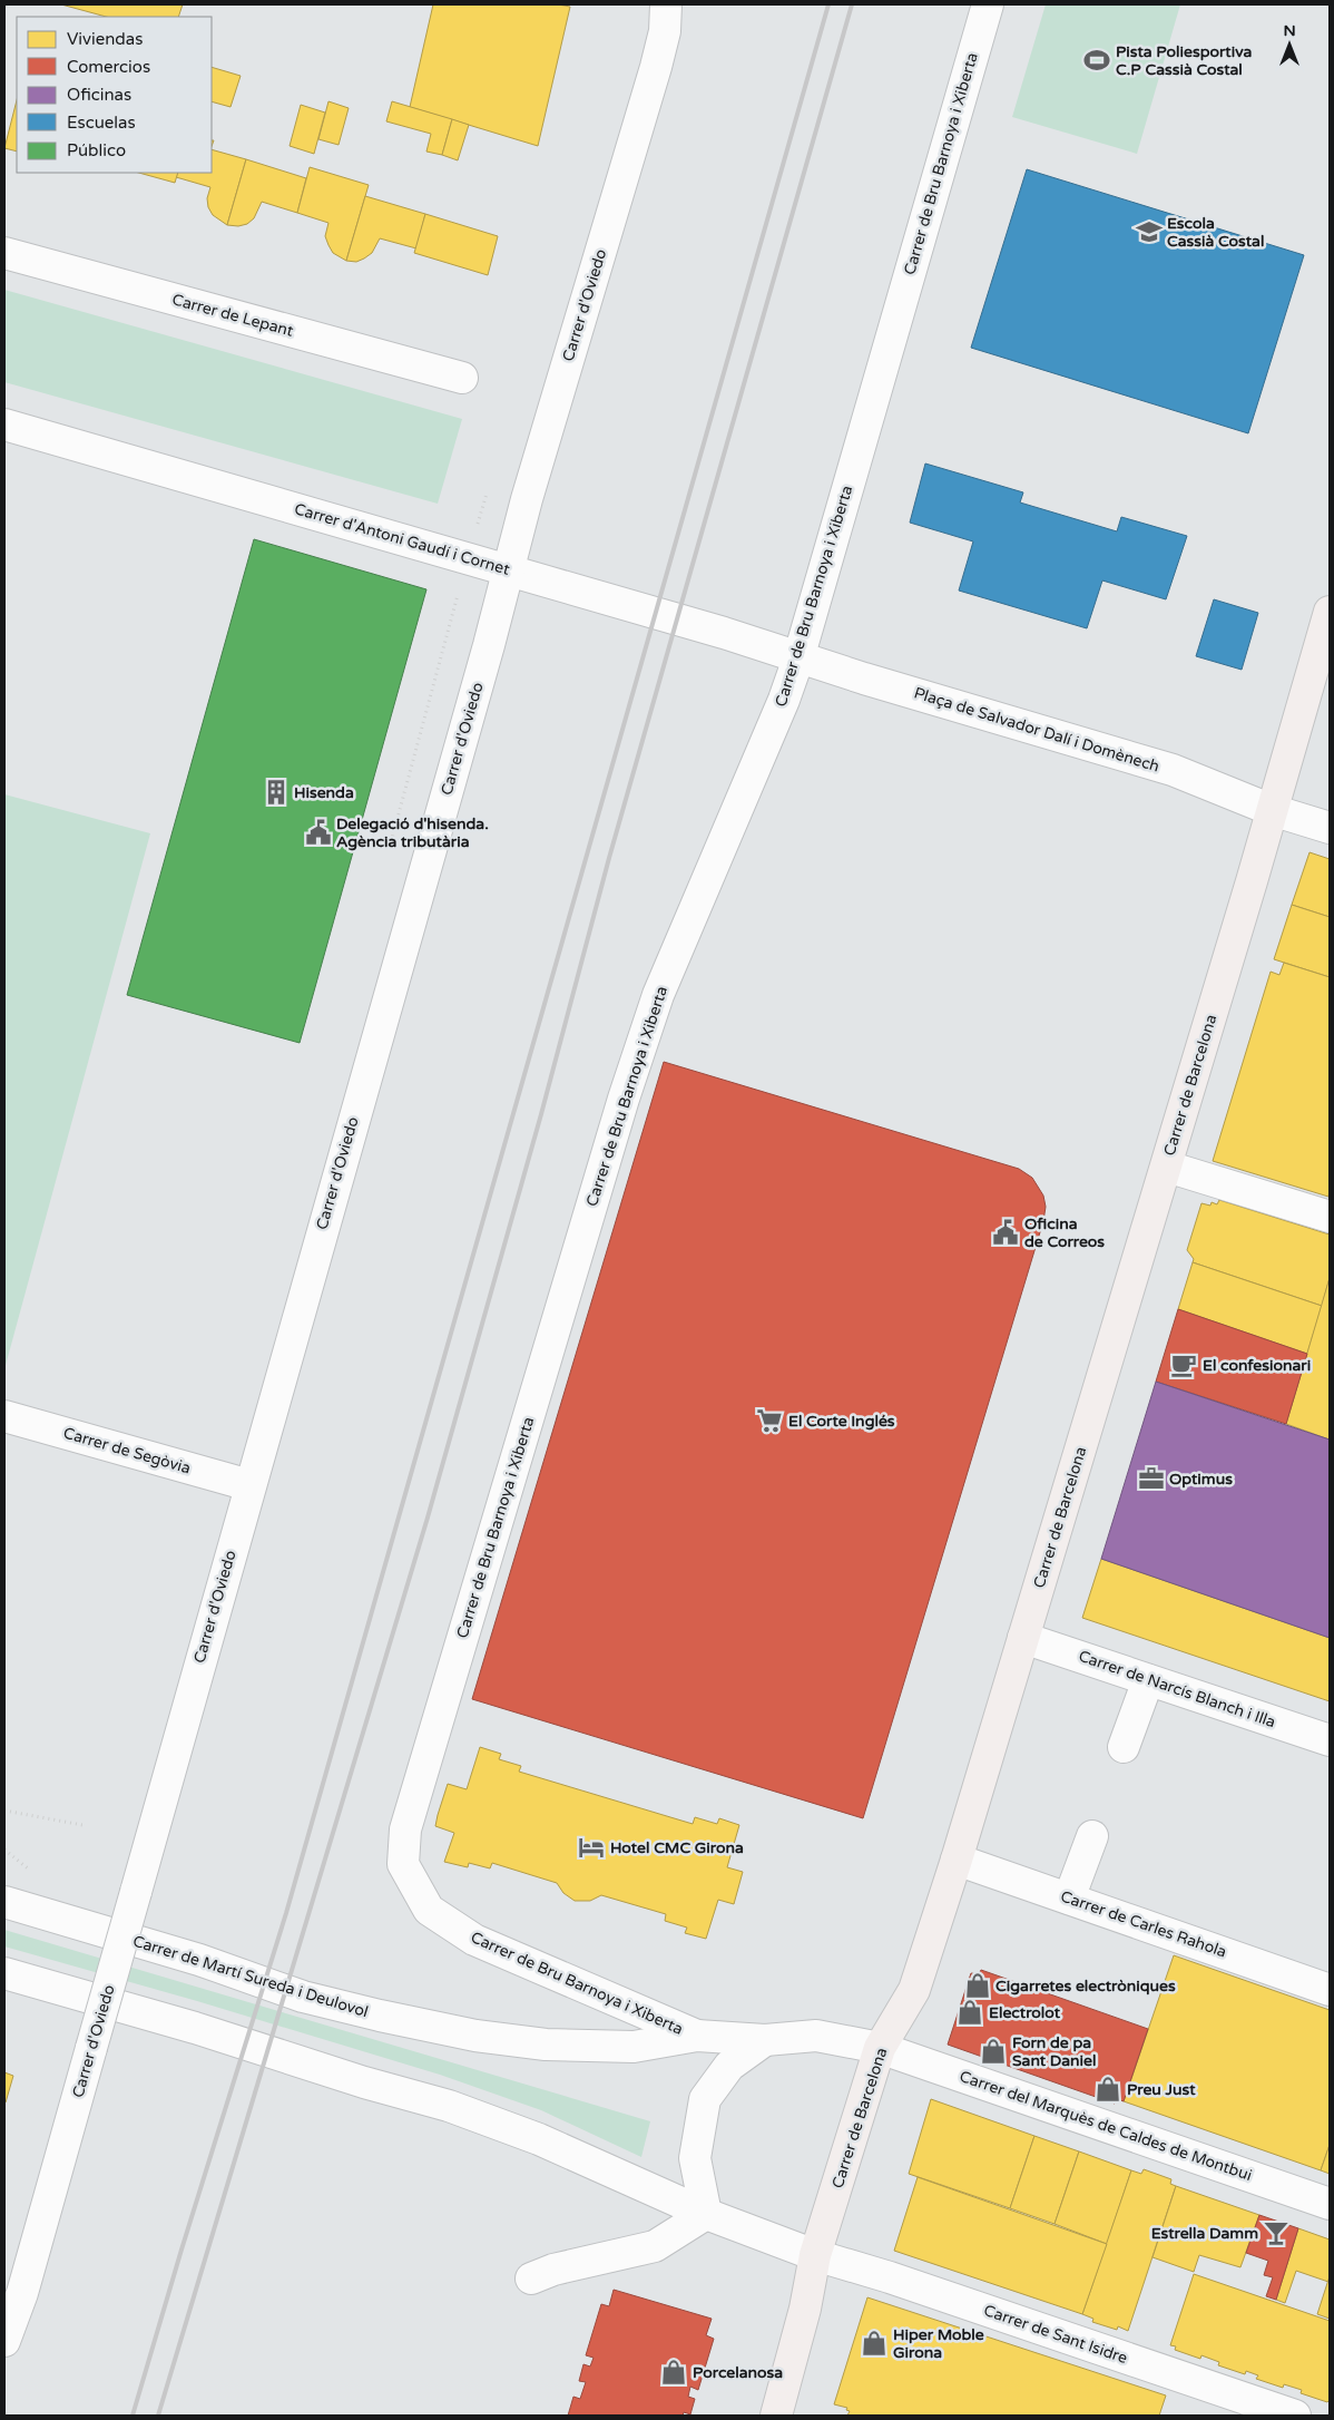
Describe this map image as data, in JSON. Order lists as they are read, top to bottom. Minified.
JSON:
{"streets":{"main road":["Carrer de Barcelona"],"street":["Carrer de Bru Barnoya i Xiberta","Carrer d'Oviedo","Carrer de Lepant","Carrer d'Antoni Gaudí i Cornet","Plaça de Salvador Dalí i Domènech","Carrer de Segòvia","Carrer de Narcís Blanch i Illa","Carrer de Carles Rahola","Carrer de Martí Sureda i Deulovol","Carrer del Marquès de Caldes de Montbui","Carrer de Sant Isidre"]},"crossings":[["Carrer de Bru Barnoya i Xiberta","Carrer d'Antoni Gaudí i Cornet"],["Carrer de Bru Barnoya i Xiberta","Plaça de Salvador Dalí i Domènech"],["Carrer de Bru Barnoya i Xiberta","Carrer de Martí Sureda i Deulovol"],["Carrer d'Oviedo","Carrer d'Antoni Gaudí i Cornet"],["Carrer d'Oviedo","Carrer de Segòvia"],["Carrer d'Antoni Gaudí i Cornet","Plaça de Salvador Dalí i Domènech"],["Plaça de Salvador Dalí i Domènech","Carrer de Barcelona"],["Carrer de Barcelona","Carrer de Narcís Blanch i Illa"],["Carrer de Barcelona","Carrer de Carles Rahola"],["Carrer de Barcelona","Carrer de Martí Sureda i Deulovol"],["Carrer de Barcelona","Carrer del Marquès de Caldes de Montbui"],["Carrer de Barcelona","Carrer de Sant Isidre"],["Carrer de Martí Sureda i Deulovol","Carrer del Marquès de Caldes de Montbui"]],"places":{"sports":["Pista Poliesportiva C.P Cassià Costal"],"school or university":["Escola Cassià Costal"],"building":["Hisenda"],"public building":["Delegació d'hisenda. Agència tributària","Oficina de Correos"],"cafe":["El confesionari"],"supermarket":["El Corte Inglés"],"office":["Optimus"],"hotel":["Hotel CMC Girona"],"shop":["Cigarretes electròniques","Electrolot","Forn de pa Sant Daniel","Preu Just","Hiper Moble Girona","Porcelanosa"],"bar":["Estrella Damm"]},"legend":["Viviendas","Comercios","Oficinas","Escuelas","Público"],"north":"top"}
